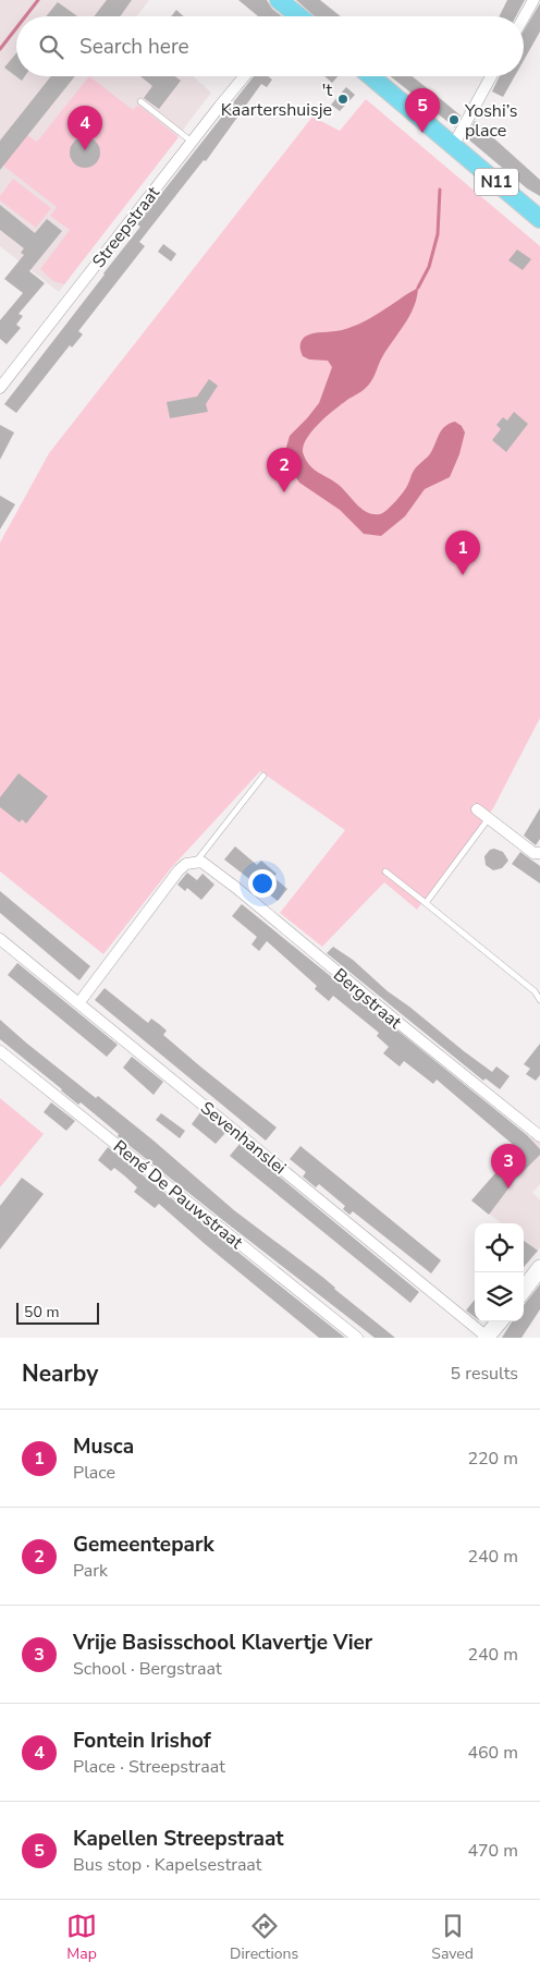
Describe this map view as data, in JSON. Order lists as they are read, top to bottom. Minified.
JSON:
{"streets":{"main road":["N11"],"street":["Streepstraat","Bergstraat","Sevenhanslei","René De Pauwstraat"]},"places":["'t Kaartershuisje","Yoshi’s place"],"scale_bar":"50 m","page":{"search":"Search here","pins":["5","4","2","1","3"],"scale":"50 m","heading":["Nearby","5 results"],"list":[{"mark":"1","name":"Musca","note":"Place","value":"220 m"},{"mark":"2","name":"Gemeentepark","note":"Park","value":"240 m"},{"mark":"3","name":"Vrije Basisschool Klavertje Vier","note":"School · Bergstraat","value":"240 m"},{"mark":"4","name":"Fontein Irishof","note":"Place · Streepstraat","value":"460 m"},{"mark":"5","name":"Kapellen Streepstraat","note":"Bus stop · Kapelsestraat","value":"470 m"}],"nav":["Map","Directions","Saved"]}}
